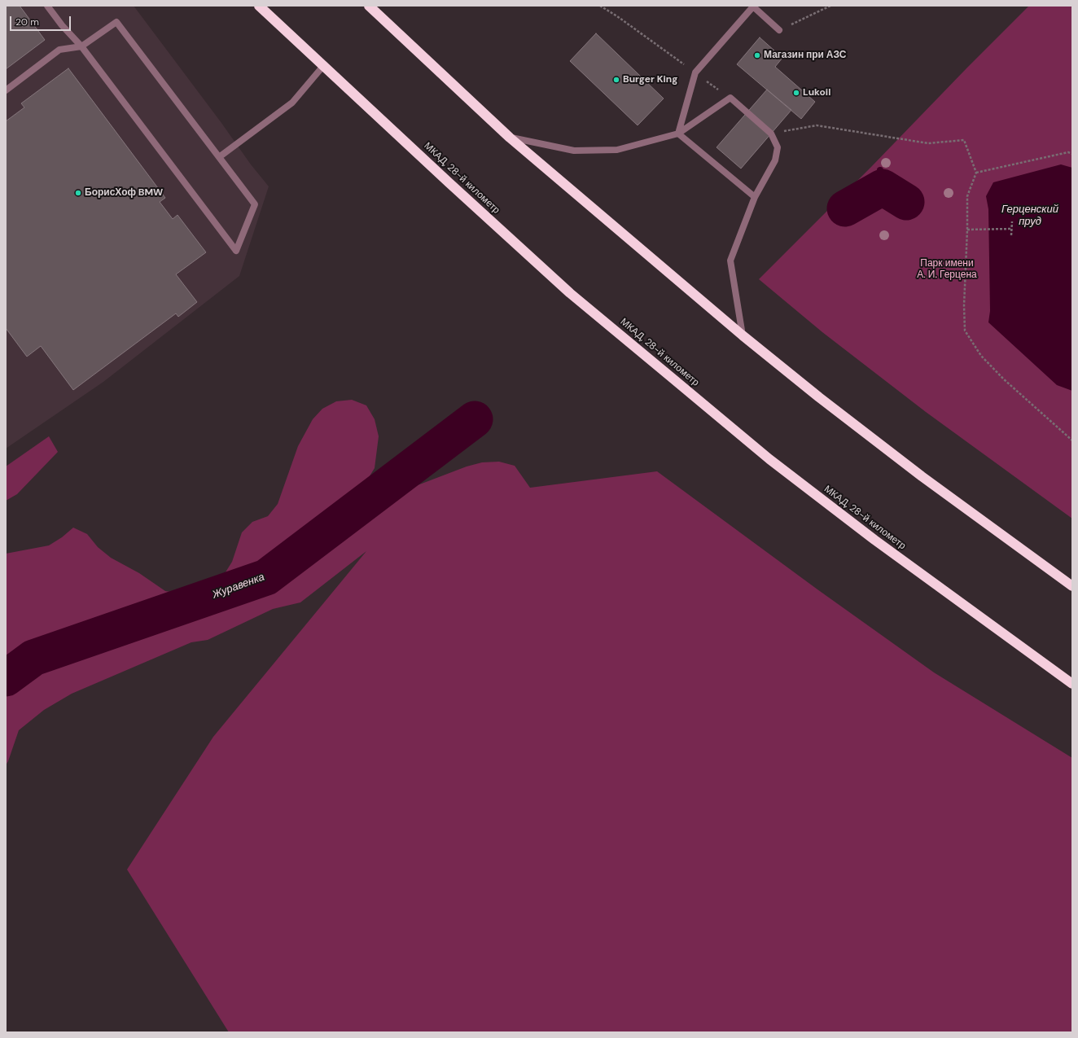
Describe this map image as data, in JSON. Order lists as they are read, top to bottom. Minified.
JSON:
{"streets":{"highway":["МКАД, 28-й километр"]},"water":["Герценский пруд","Журавенка"],"parks":["Парк имени А. И. Герцена"],"places":["Магазин при АЗС","Burger King","Lukoil","БорисХоф BMW"],"scale_bar":"20 m"}
